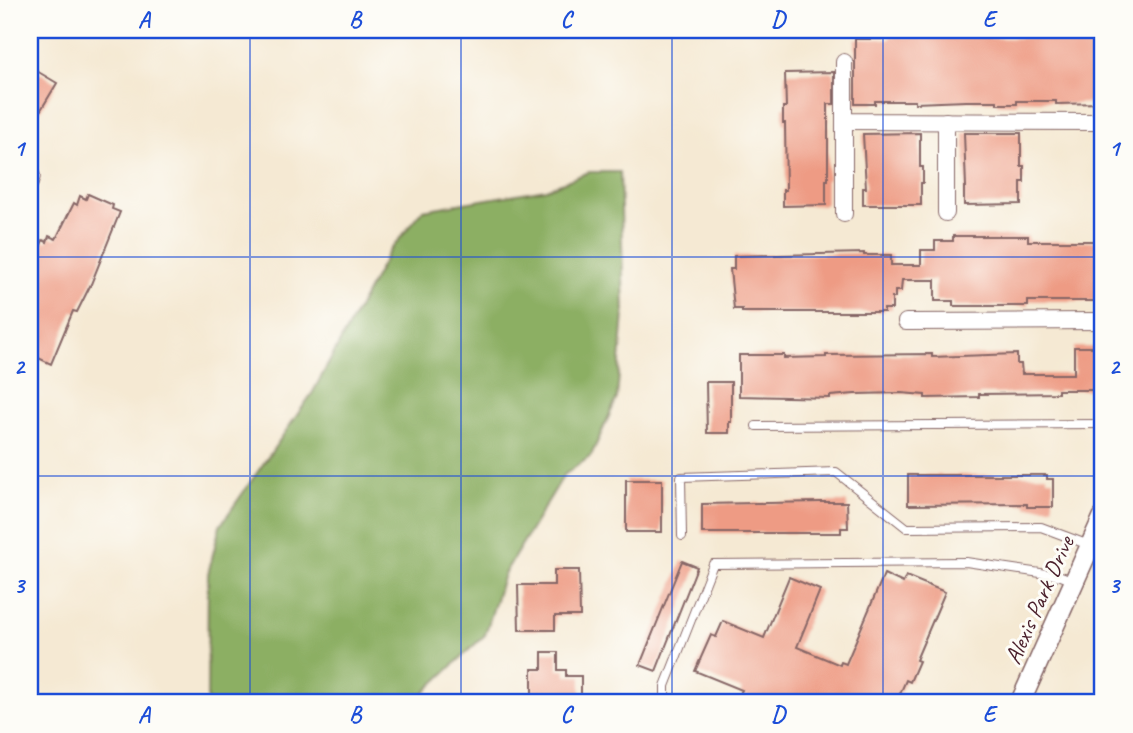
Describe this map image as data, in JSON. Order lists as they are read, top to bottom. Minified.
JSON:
{"streets":{"street":["Alexis Park Drive"]},"grid":{"columns":["A","B","C","D","E"],"rows":["1","2","3"]}}
